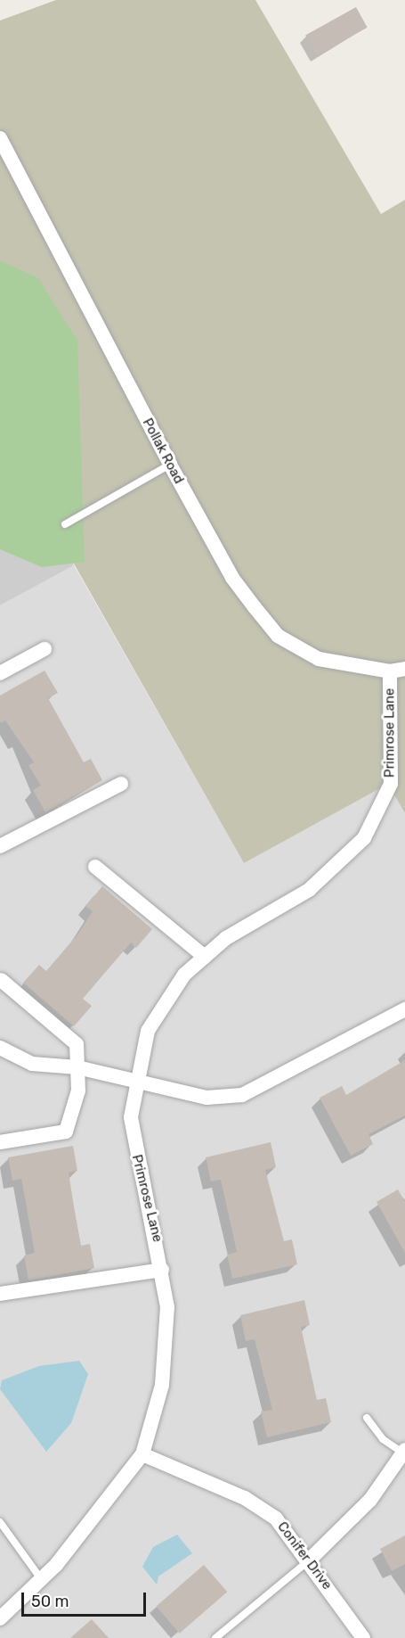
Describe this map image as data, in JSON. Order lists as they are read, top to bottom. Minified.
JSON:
{"streets":{"street":["Pollak Road","Primrose Lane","Conifer Drive"]},"crossings":[["Pollak Road","Primrose Lane"],["Primrose Lane","Conifer Drive"]],"scale_bar":"50 m"}
